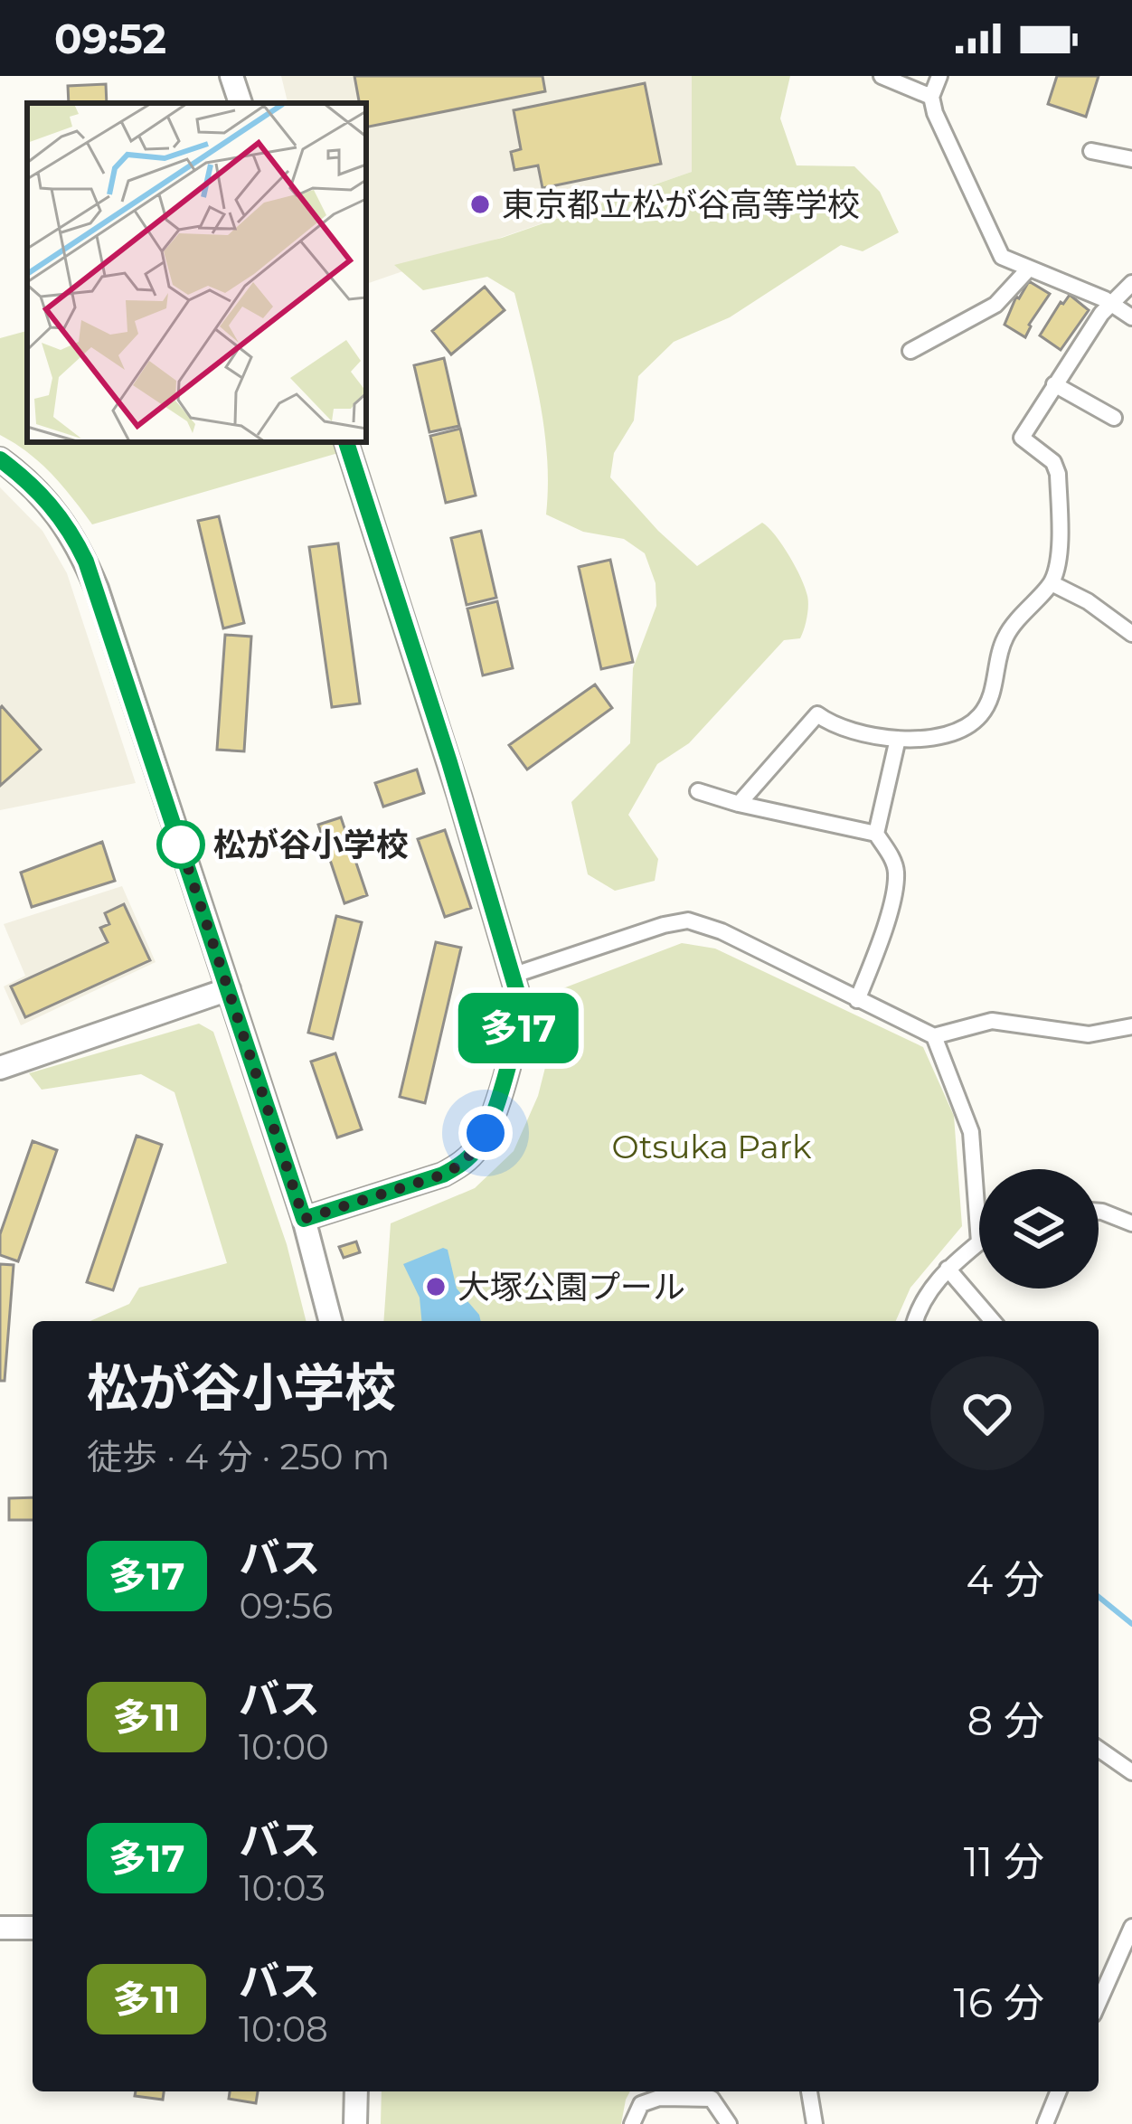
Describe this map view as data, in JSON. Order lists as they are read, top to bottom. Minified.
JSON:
{"parks":["Otsuka Park"],"places":["東京都立松が谷高等学校","松が谷小学校","大塚公園プール"],"lines":["bus line 多17"],"page":{"status":"09:52","on_map":"多17","heading":["松が谷小学校","徒歩 · 4 分 · 250 m"],"list":[{"mark":"多17","name":"バス","note":"09:56","value":"4 分"},{"mark":"多11","name":"バス","note":"10:00","value":"8 分"},{"mark":"多17","name":"バス","note":"10:03","value":"11 分"},{"mark":"多11","name":"バス","note":"10:08","value":"16 分"}]}}
